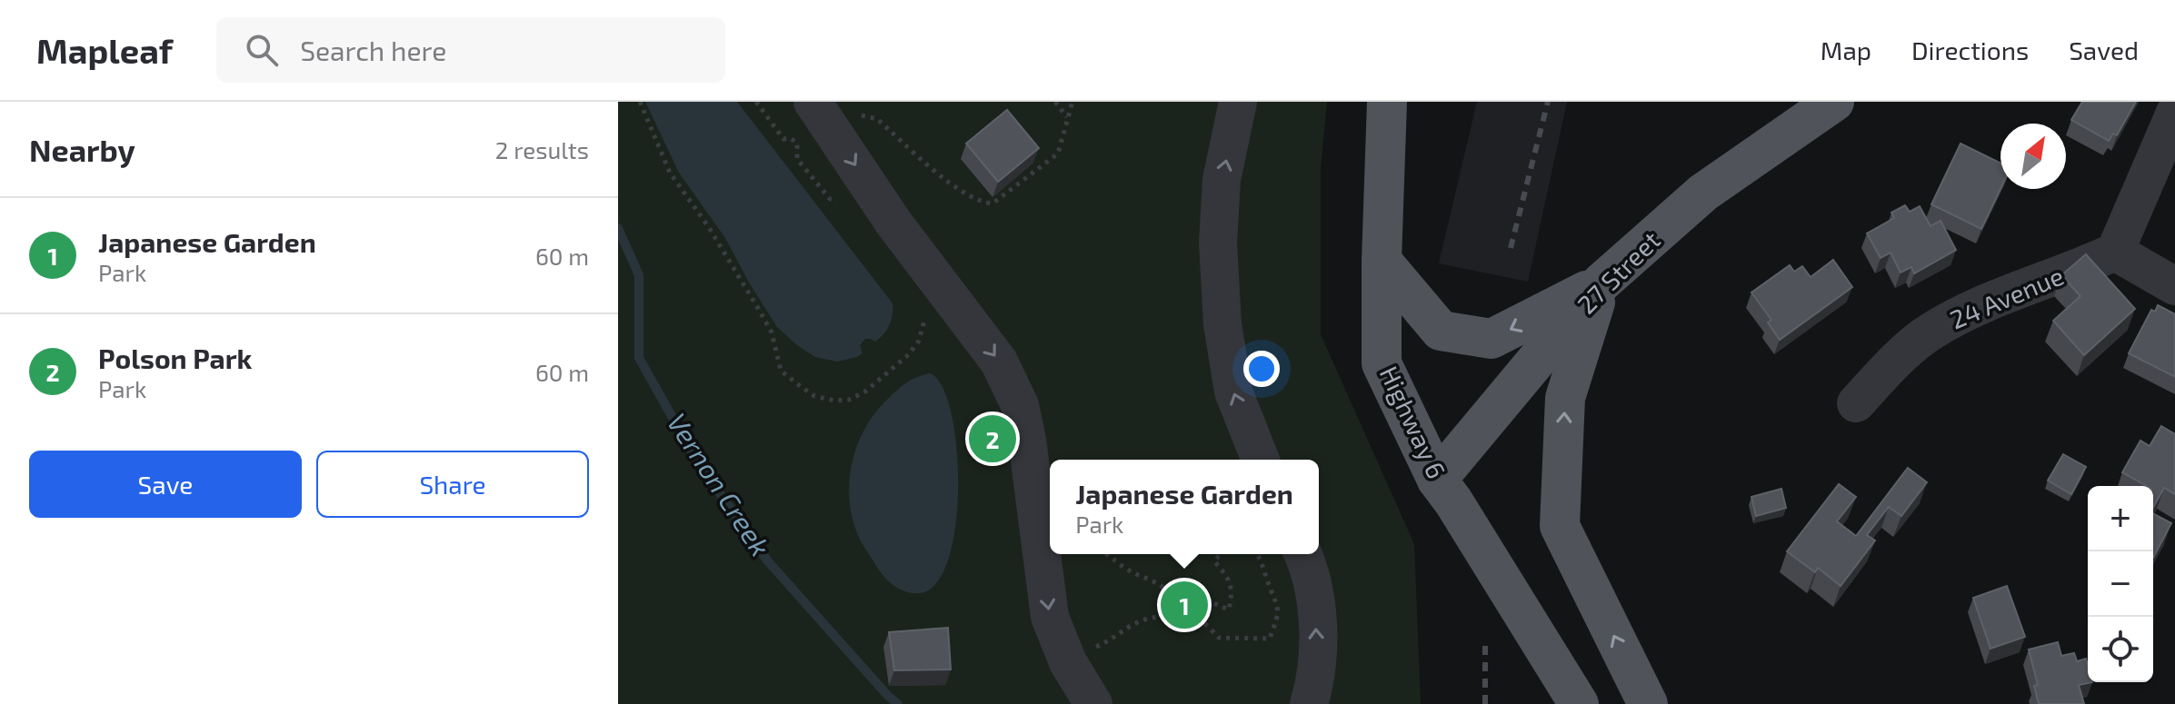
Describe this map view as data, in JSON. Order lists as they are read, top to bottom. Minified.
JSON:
{"streets":{"main road":["27 Street","Highway 6"],"street":["24 Avenue"]},"crossings":[["27 Street","Highway 6"]],"water":["Vernon Creek"],"north":"top right","page":{"header":"Mapleaf","search":"Search here","nav":["Map","Directions","Saved"],"heading":["Nearby","2 results"],"list":[{"mark":"1","name":"Japanese Garden","note":"Park","value":"60 m"},{"mark":"2","name":"Polson Park","note":"Park","value":"60 m"}],"pins":["2","1"],"buttons":["Save","Share"],"popup":["Japanese Garden","Park"],"map_buttons":["+","−"]}}
